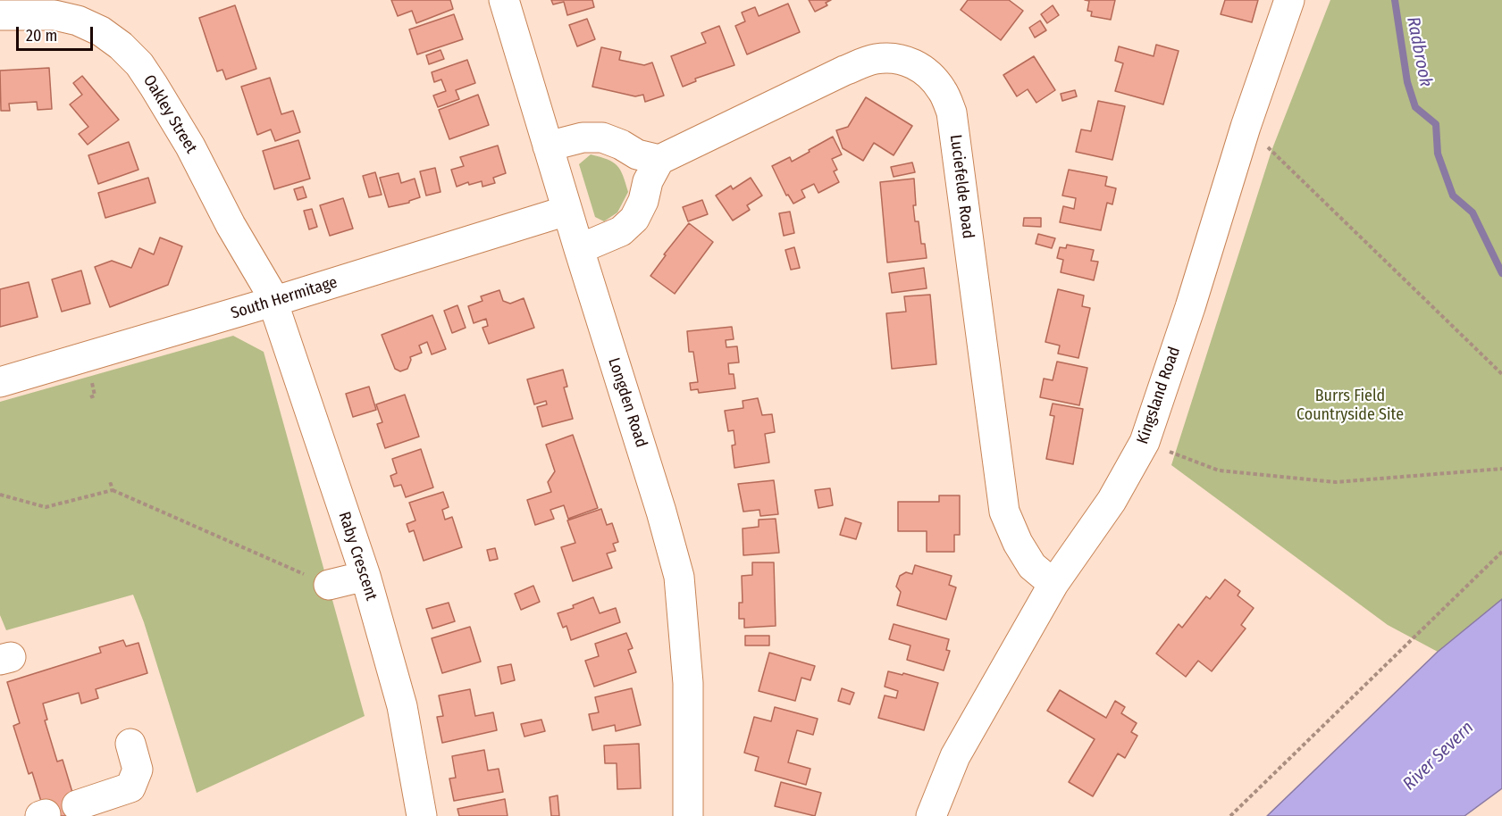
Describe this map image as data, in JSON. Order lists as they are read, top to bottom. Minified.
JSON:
{"streets":{"street":["Oakley Street","Luciefelde Road","South Hermitage","Kingsland Road","Longden Road","Raby Crescent"]},"crossings":[["Oakley Street","South Hermitage"],["Oakley Street","Raby Crescent"],["Luciefelde Road","Kingsland Road"],["South Hermitage","Longden Road"],["South Hermitage","Raby Crescent"]],"water":["Radbrook","River Severn"],"parks":["Burrs Field Countryside Site"],"scale_bar":"20 m"}
